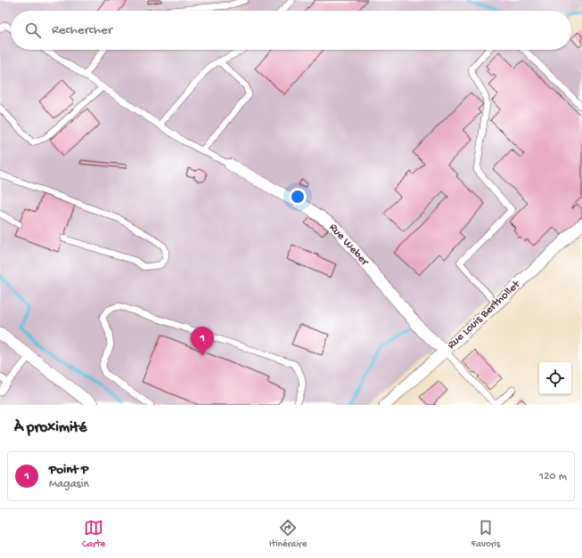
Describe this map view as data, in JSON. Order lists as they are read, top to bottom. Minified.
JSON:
{"streets":{"street":["Rue Weber","Rue Louis Berthollet"]},"crossings":[["Rue Weber","Rue Louis Berthollet"]],"page":{"search":"Rechercher","pins":"1","heading":"À proximité","list":[{"mark":"1","name":"Point P","note":"Magasin","value":"120 m"}],"nav":["Carte","Itinéraire","Favoris"]}}
